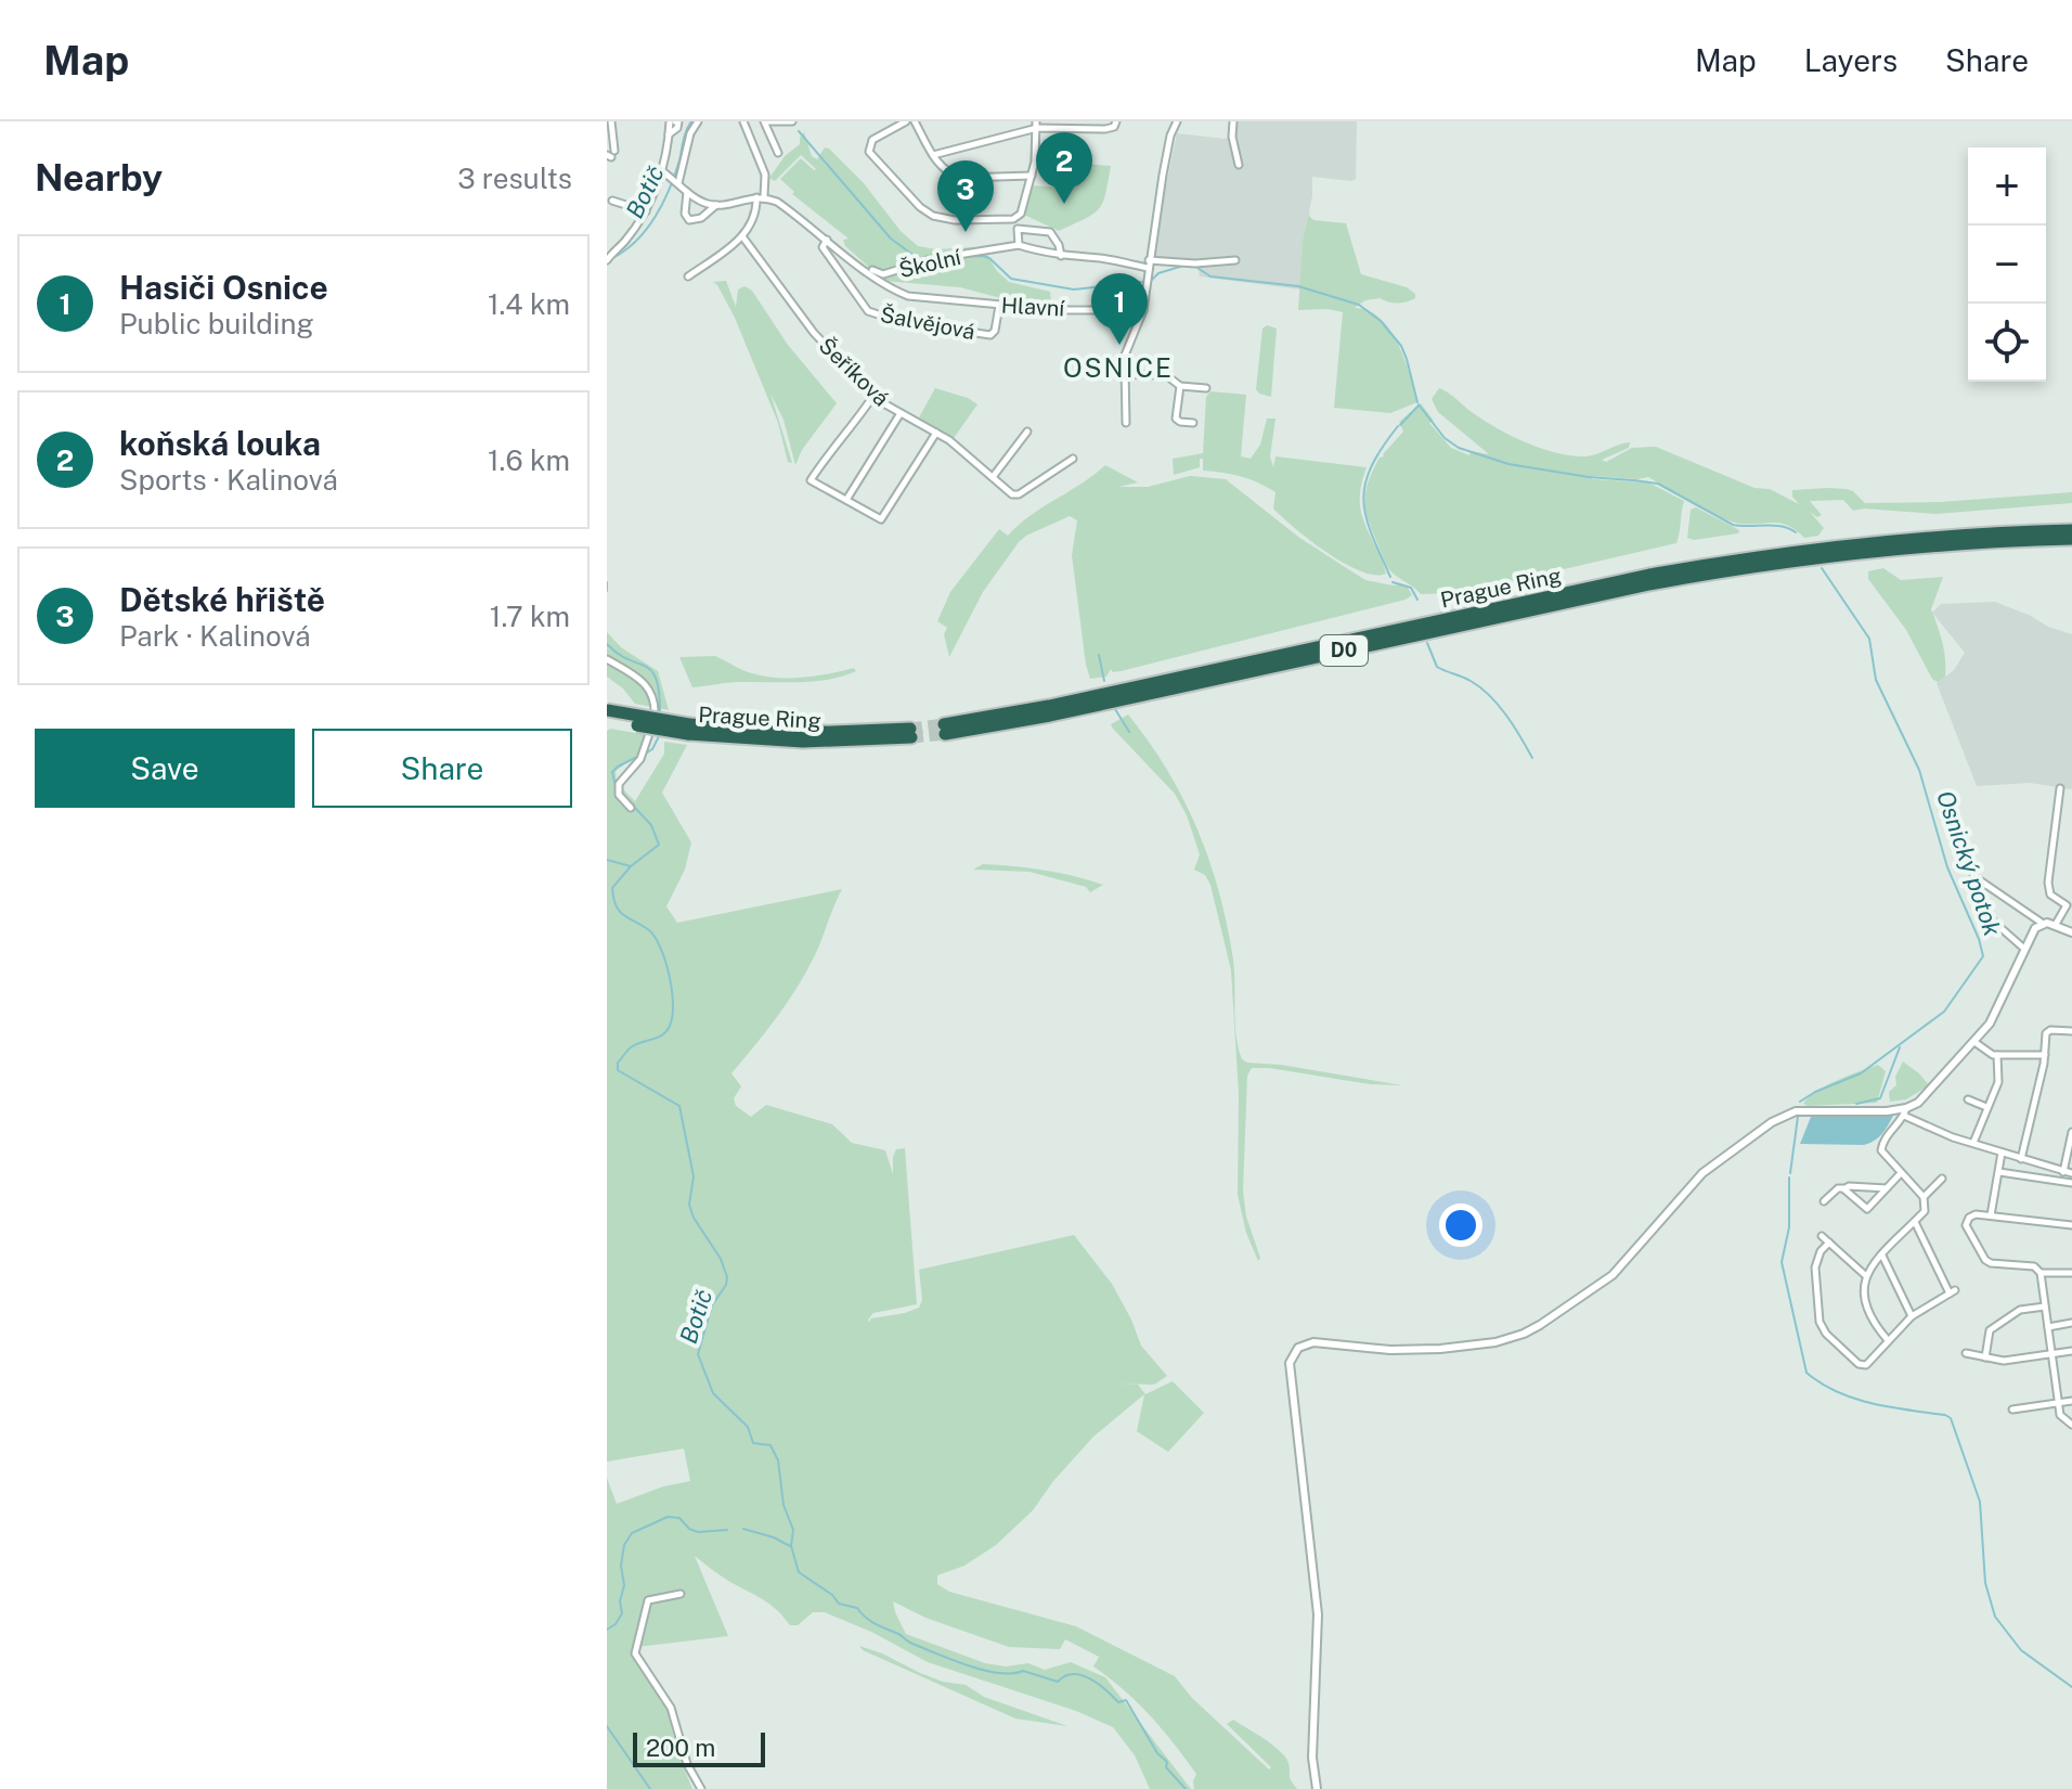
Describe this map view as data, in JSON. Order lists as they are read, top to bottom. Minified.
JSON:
{"streets":{"highway":["Prague Ring","D0"],"street":["Školní","Hlavní","Šalvějová","Šeříková"]},"crossings":[["Školní","Hlavní"],["Hlavní","Šalvějová"]],"districts":["OSNICE"],"water":["Botič","Osnický potok"],"scale_bar":"200 m","page":{"header":"Map","nav":["Map","Layers","Share"],"heading":["Nearby","3 results"],"pins":["2","3","1"],"map_buttons":["+","−"],"list":[{"mark":"1","name":"Hasiči Osnice","note":"Public building","value":"1.4 km"},{"mark":"2","name":"koňská louka","note":"Sports · Kalinová","value":"1.6 km"},{"mark":"3","name":"Dětské hřiště","note":"Park · Kalinová","value":"1.7 km"}],"buttons":["Save","Share"],"scale":"200 m"}}
